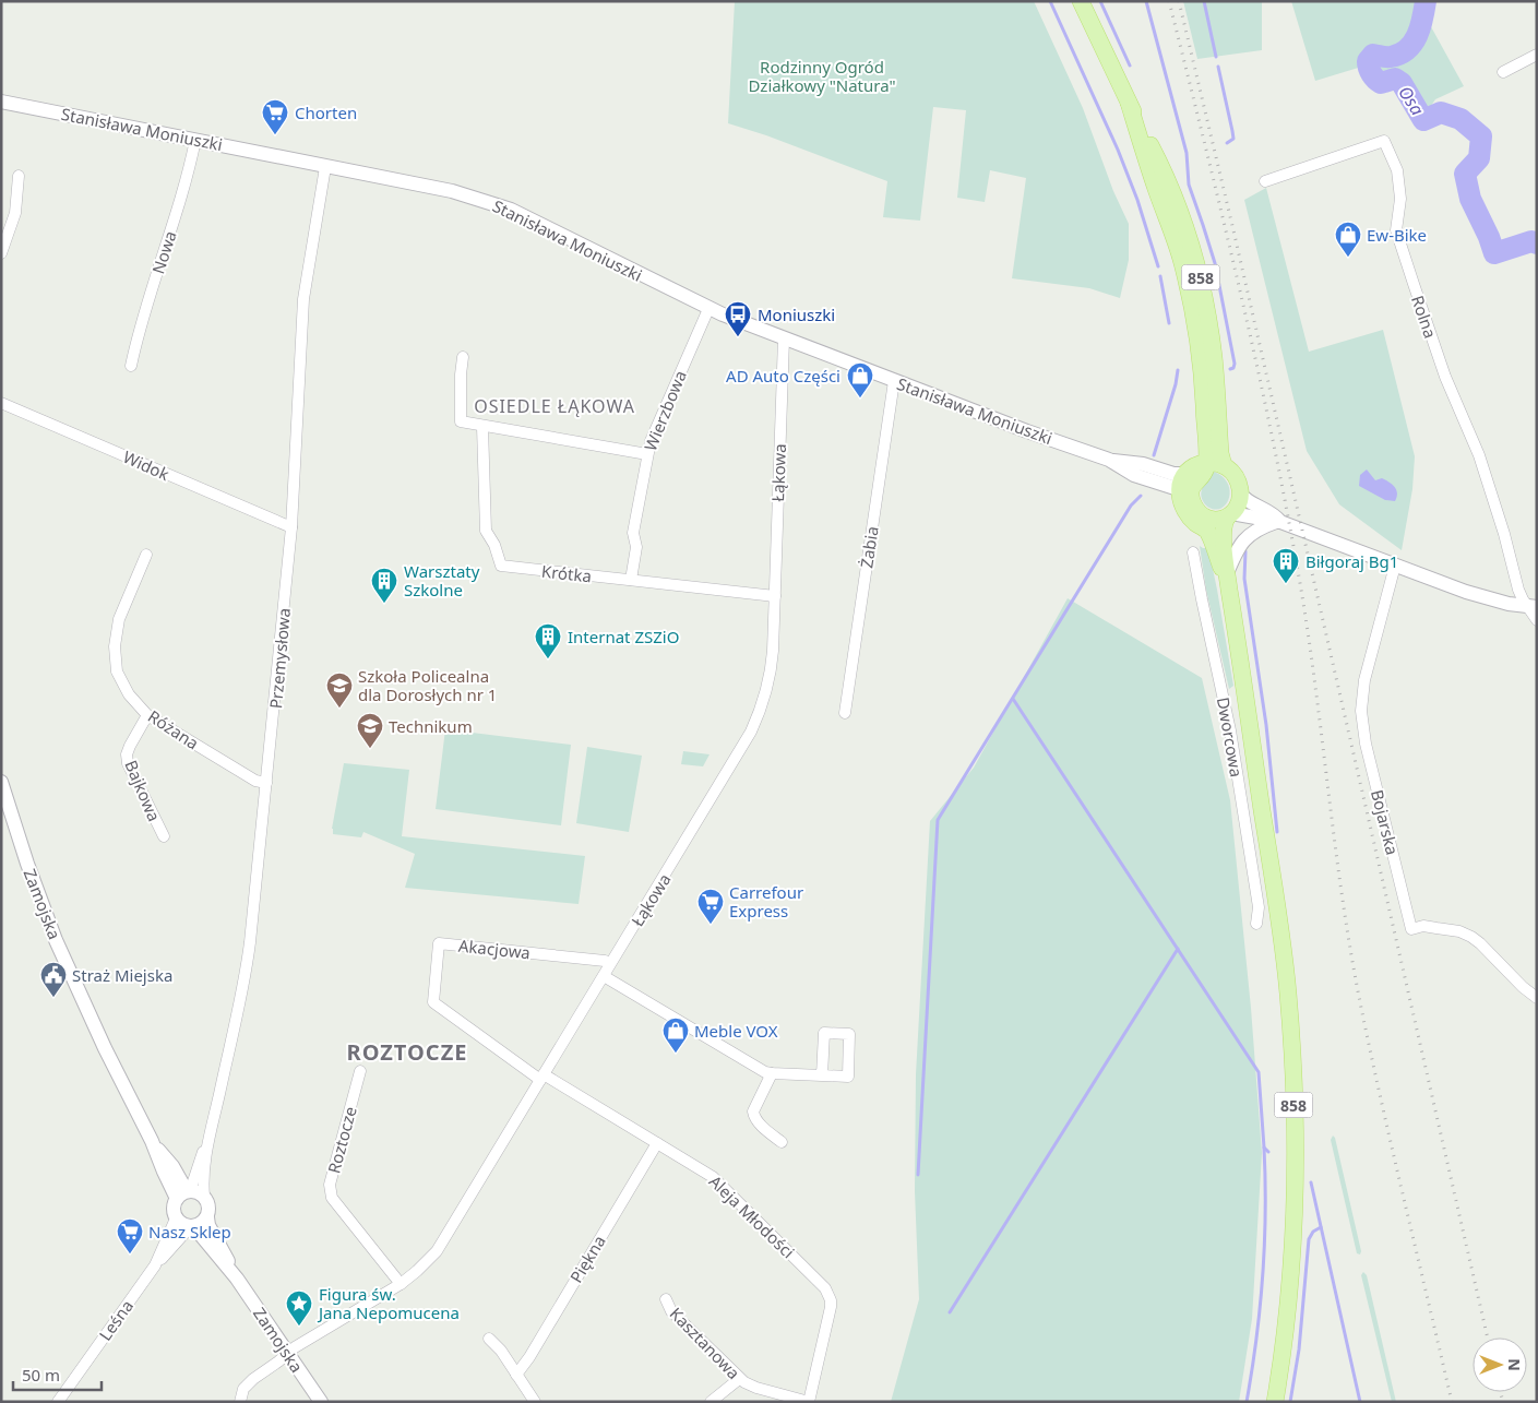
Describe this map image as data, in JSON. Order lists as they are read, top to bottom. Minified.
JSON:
{"streets":{"main road":["858"],"street":["Stanisława Moniuszki","Nowa","Rolna","Wierzbowa","Widok","Łąkowa","Żabia","Krótka","Przemysłowa","Różana","Dworcowa","Bajkowa","Bojarska","Zamojska","Akacjowa","Roztocze","Aleja Młodości","Piękna","Leśna","Kasztanowa"]},"crossings":[["Stanisława Moniuszki","Nowa"],["Stanisława Moniuszki","858"],["Stanisława Moniuszki","Wierzbowa"],["Stanisława Moniuszki","Łąkowa"],["Stanisława Moniuszki","Żabia"],["Stanisława Moniuszki","Przemysłowa"],["Wierzbowa","Krótka"],["Widok","Przemysłowa"],["Łąkowa","Krótka"],["Łąkowa","Zamojska"],["Łąkowa","Akacjowa"],["Łąkowa","Roztocze"],["Łąkowa","Aleja Młodości"],["Przemysłowa","Różana"],["Przemysłowa","Zamojska"],["Przemysłowa","Leśna"],["Różana","Bajkowa"],["Zamojska","Leśna"],["Akacjowa","Aleja Młodości"],["Aleja Młodości","Piękna"],["Aleja Młodości","Kasztanowa"]],"districts":["OSIEDLE ŁĄKOWA","ROZTOCZE"],"water":["Osa"],"parks":["Rodzinny Ogród Działkowy \"Natura\""],"places":{"supermarket":["Chorten","Carrefour Express","Nasz Sklep"],"shop":["Ew-Bike","AD Auto Części","Meble VOX"],"bus stop":["Moniuszki"],"building":["Biłgoraj Bg1","Warsztaty Szkolne","Internat ZSZiO"],"school or university":["Szkoła Policealna dla Dorosłych nr 1","Technikum"],"public building":["Straż Miejska"],"place":["Figura św. Jana Nepomucena"]},"scale_bar":"50 m","north":"right"}
